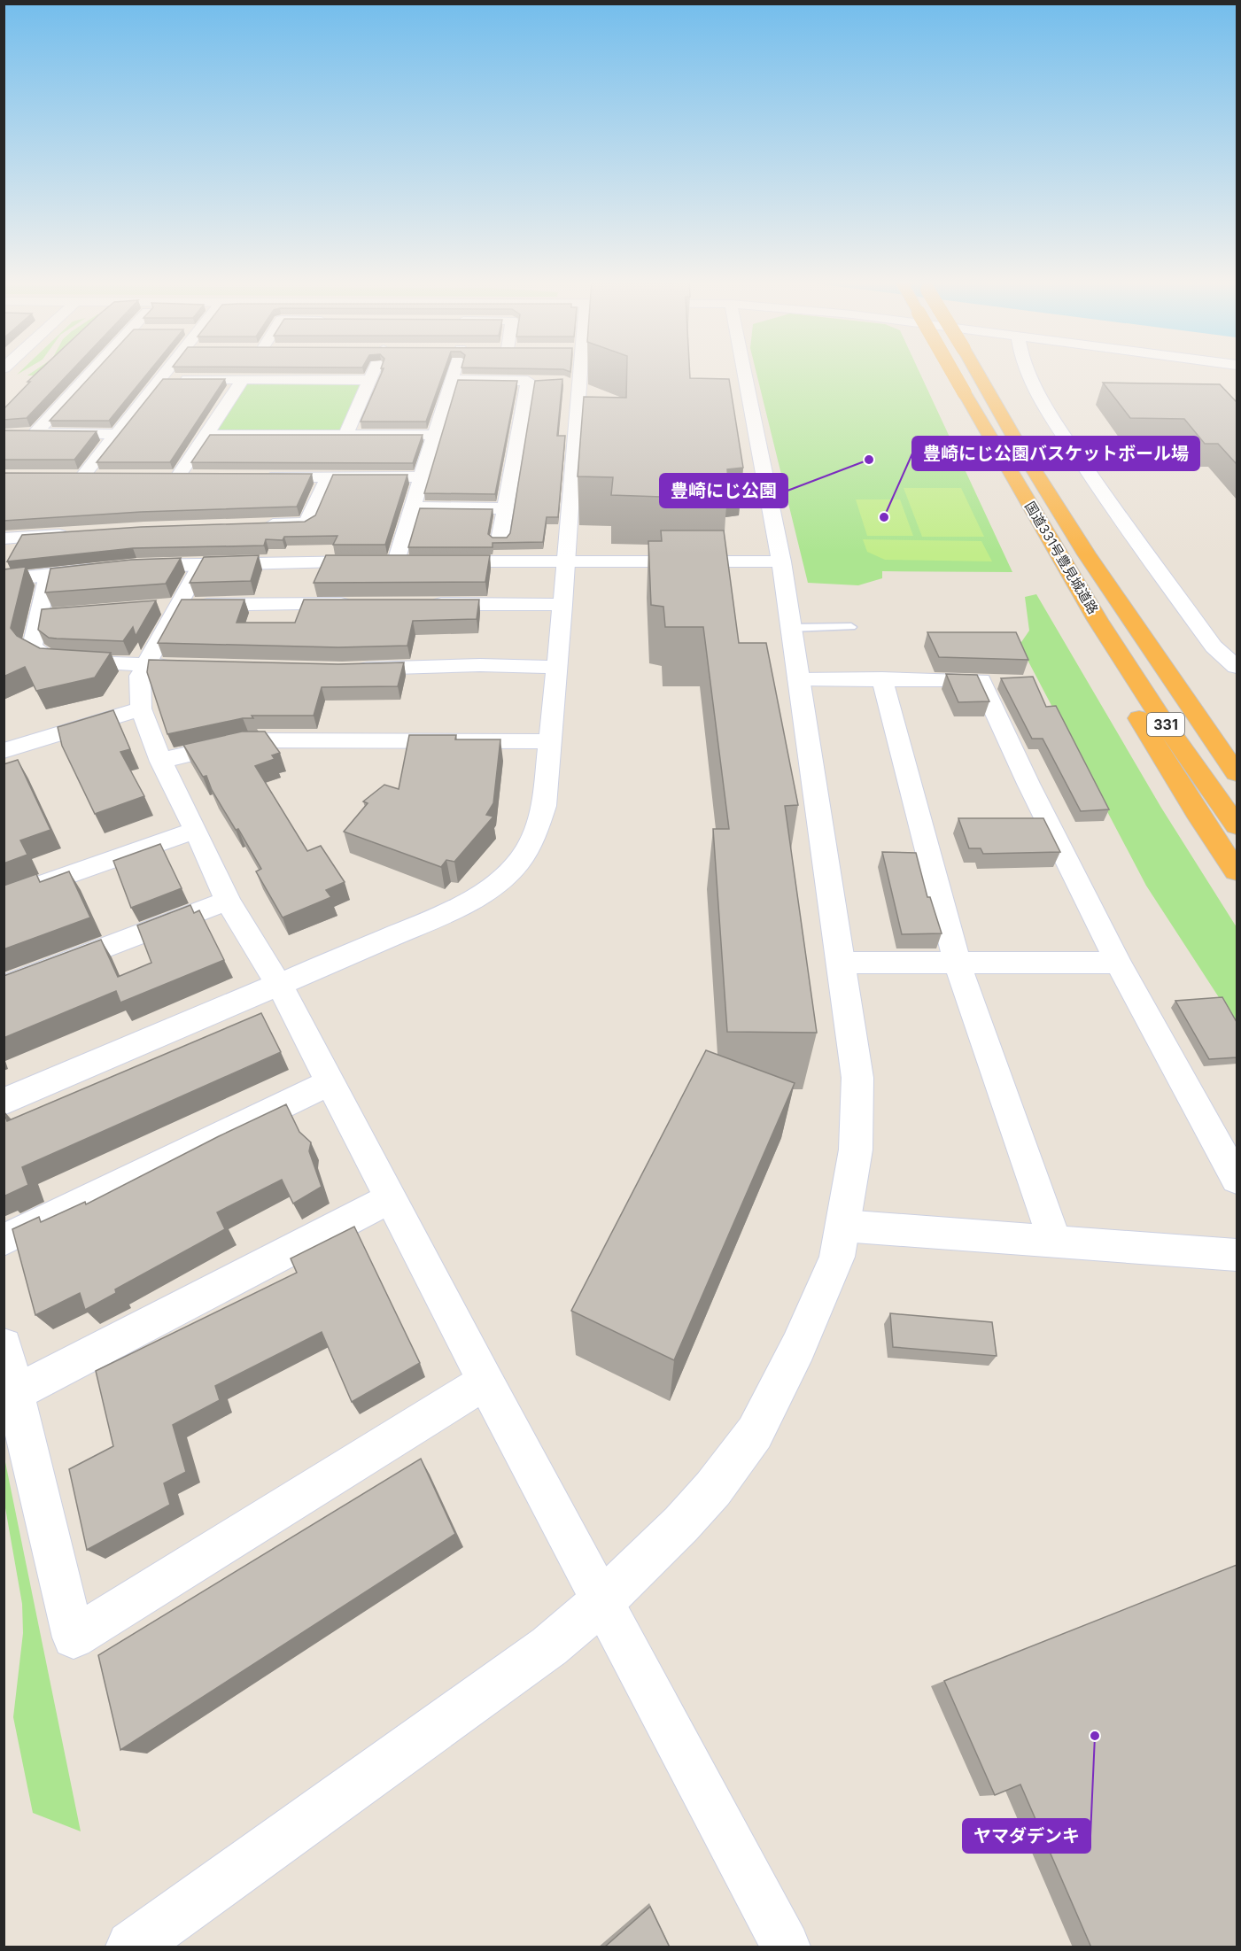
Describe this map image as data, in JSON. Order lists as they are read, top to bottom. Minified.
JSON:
{"streets":{"highway":["国道331号豊見城道路","331"]},"crossings":[["国道331号豊見城道路","331"]],"places":["豊崎にじ公園","豊崎にじ公園バスケットボール場","ヤマダデンキ"]}
